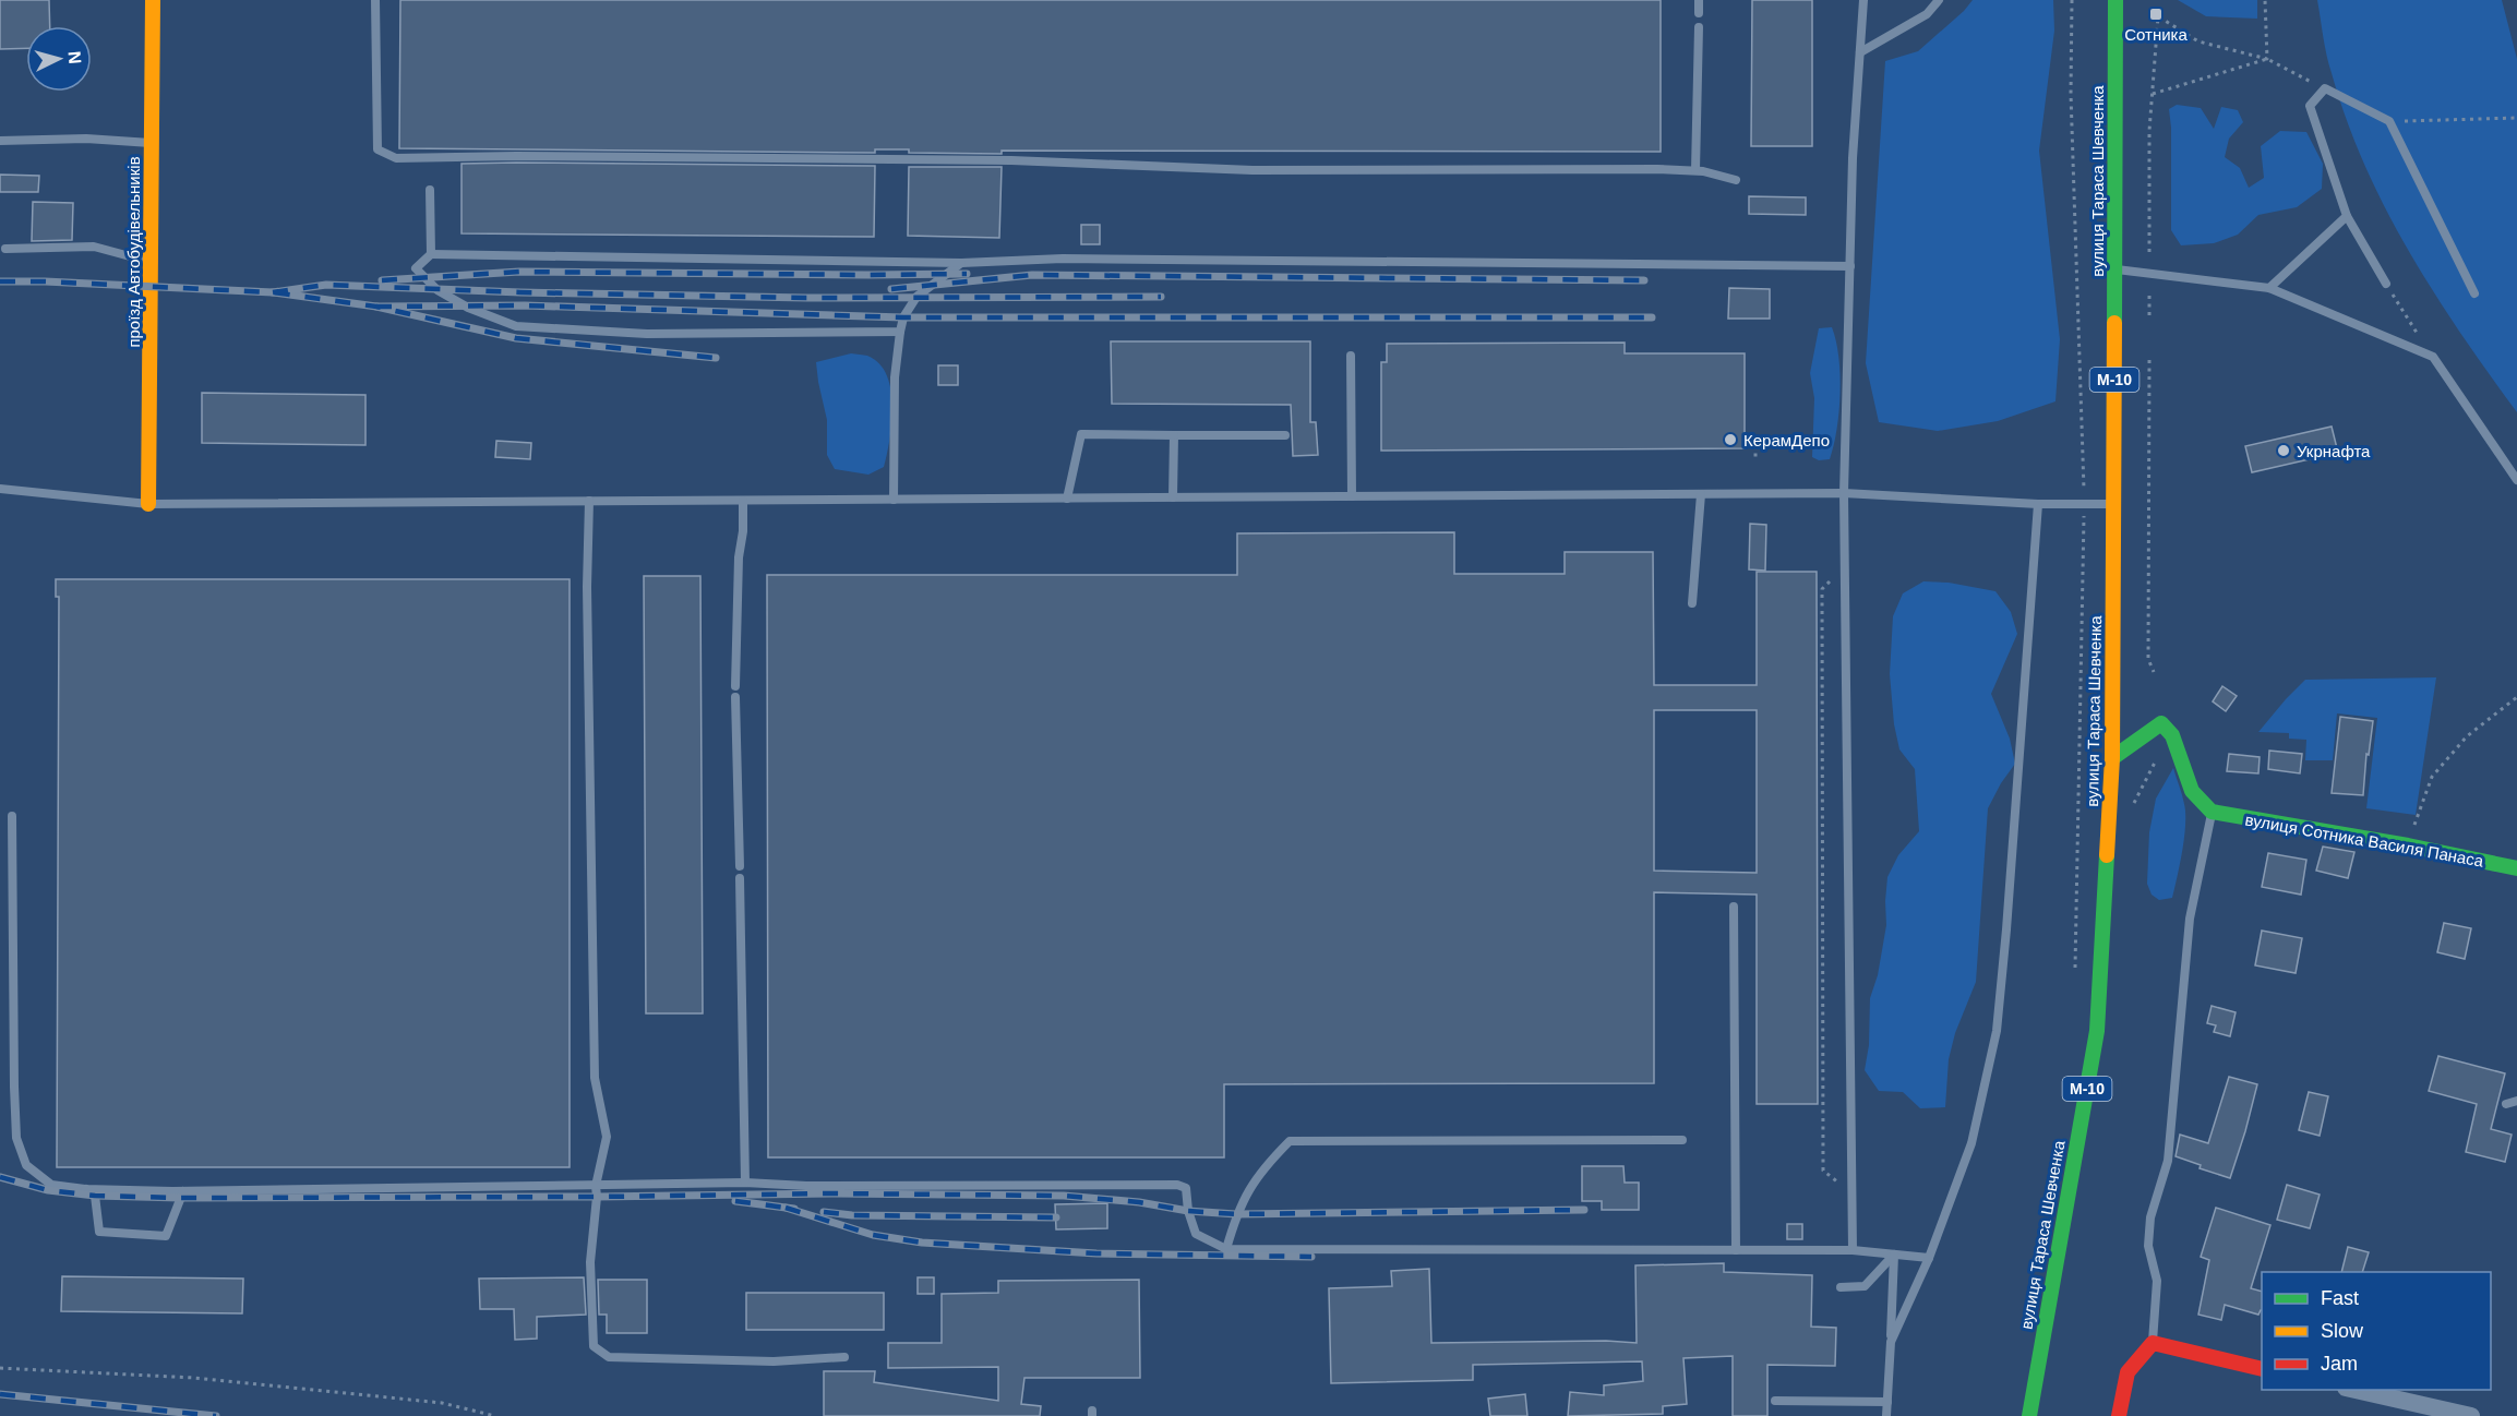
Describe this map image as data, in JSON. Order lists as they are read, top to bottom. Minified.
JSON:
{"streets":{"main road":["вулиця Тараса Шевченка","проїзд Автобудівельників","М-10","вулиця Сотника Василя Панаса"]},"places":{"transit":["Сотника"],"other":["КерамДепо","Укрнафта"]},"legend":["Fast","Slow","Jam"],"north":"right"}
